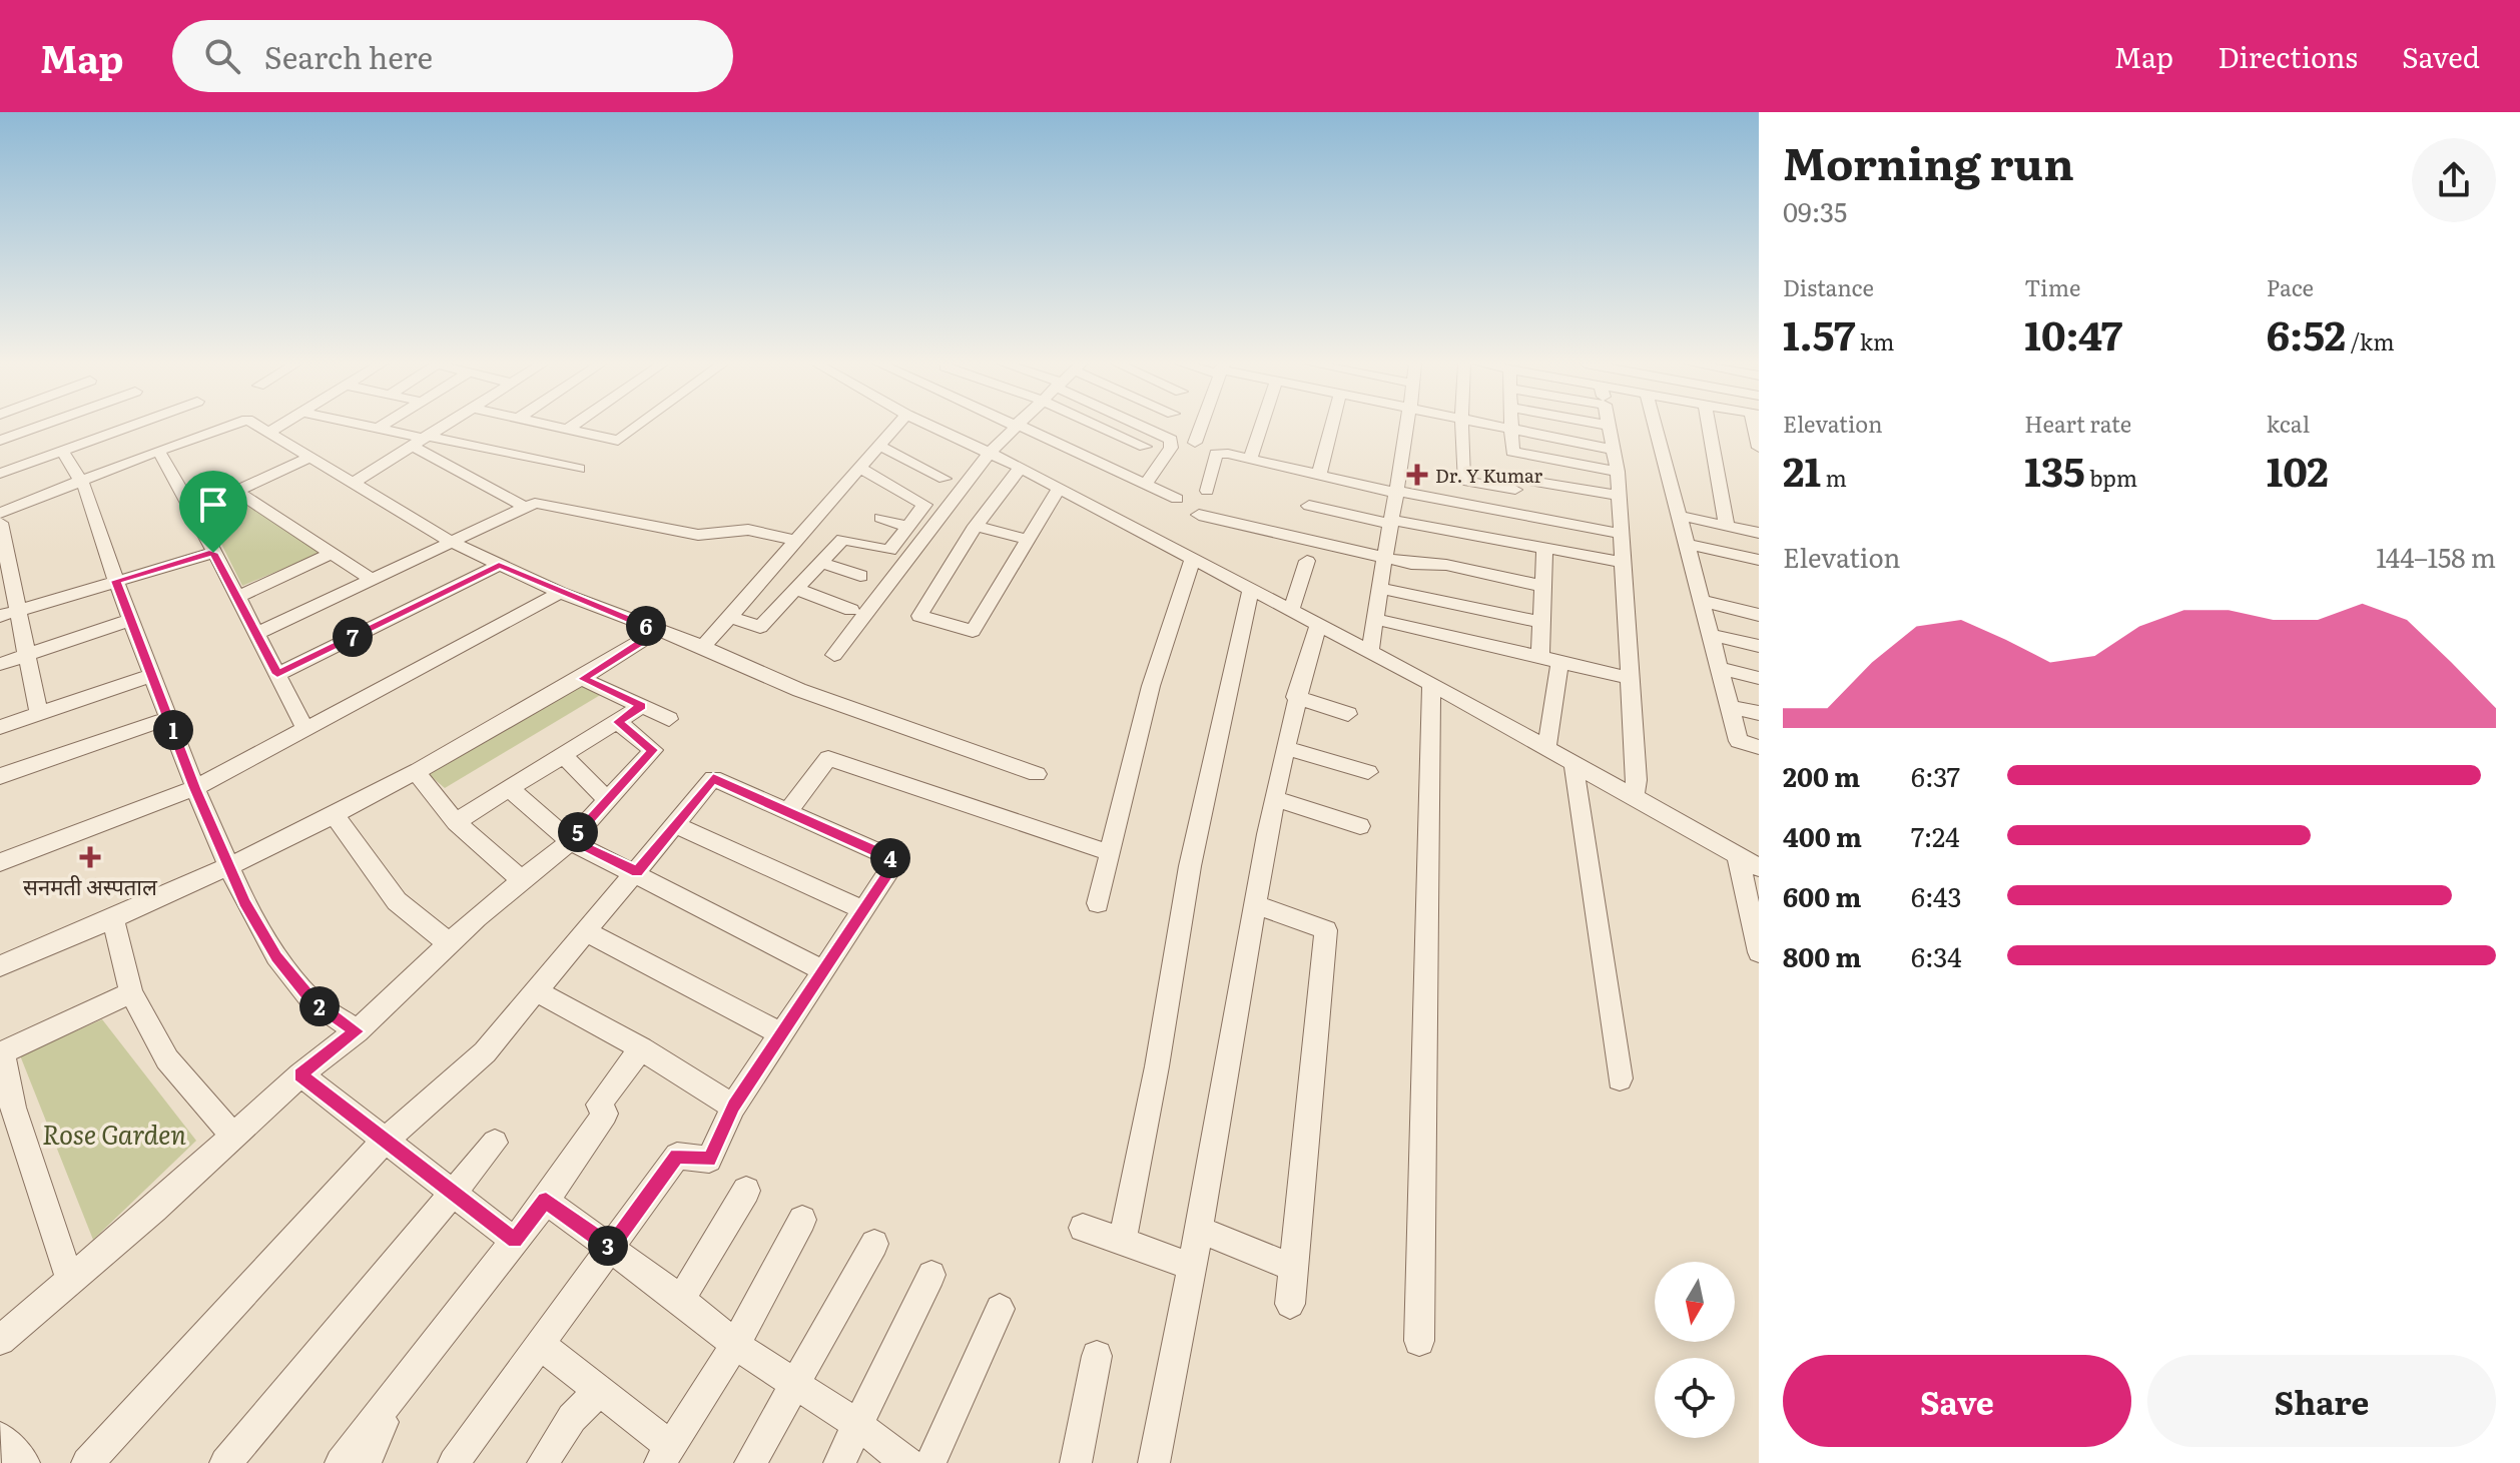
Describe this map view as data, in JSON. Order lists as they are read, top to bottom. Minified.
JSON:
{"parks":["Rose Garden"],"places":{"health":["Dr. Y Kumar","सनमती अस्पताल"]},"north":"bottom","page":{"header":"Map","search":"Search here","nav":["Map","Directions","Saved"],"heading":["Morning run","09:35"],"stats":[["Distance","1.57 km"],["Time","10:47"],["Pace","6:52 /km"],["Elevation","21 m"],["Heart rate","135 bpm"],["kcal","102"]],"chart":["Elevation","144–158 m"],"pins":["6","7","1","5","4","2","3"],"list":[{"name":"200 m","note":"6:37"},{"name":"400 m","note":"7:24"},{"name":"600 m","note":"6:43"},{"name":"800 m","note":"6:34"}],"buttons":["Save","Share"]}}
